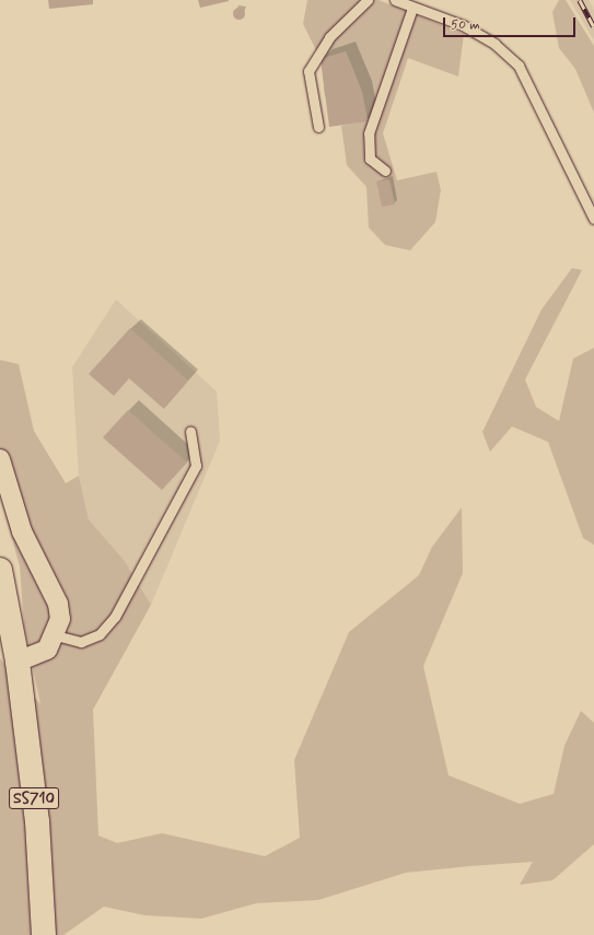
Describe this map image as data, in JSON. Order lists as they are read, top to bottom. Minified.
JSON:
{"streets":{"main road":["SS710"]},"scale_bar":"50 m"}
